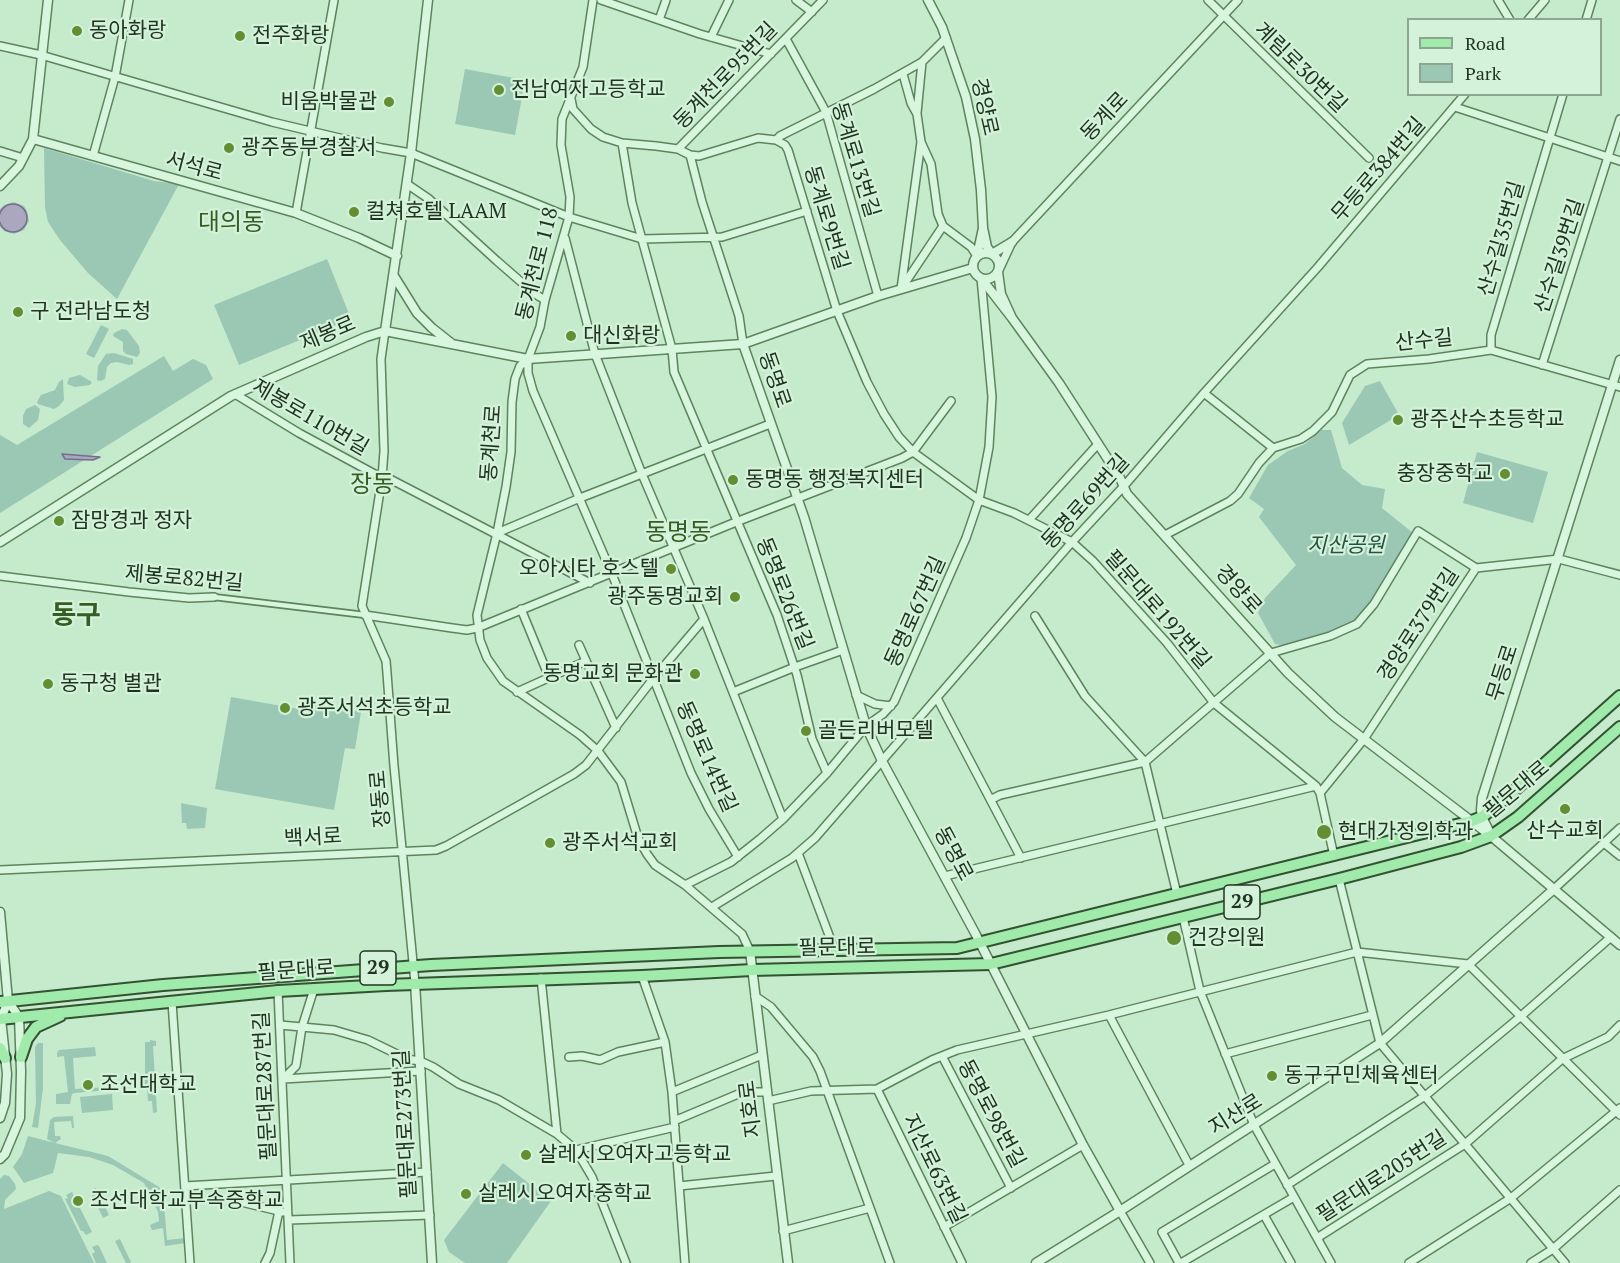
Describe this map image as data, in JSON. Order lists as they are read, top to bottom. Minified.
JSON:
{"streets":{"main road":["필문대로","29"],"street":["계림로30번길","동계천로95번길","경양로","동계로","동계로13번길","서석로","무등로384번길","동계로9번길","산수길35번길","산수길39번길","동계천로 118","제봉로","산수길","동명로","제봉로110번길","동계천로","동명로69번길","제봉로82번길","동명로26번길","필문대로192번길","동명로67번길","경양로379번길","무등로","동명로14번길","장동로","백서로","필문대로287번길","지호로","동명로98번길","지산로","필문대로273번길","지산로63번길","필문대로205번길"]},"crossings":[["계림로30번길","동계로"],["동계천로95번길","동계로13번길"],["동계천로95번길","동계천로 118"],["동계천로95번길","동명로26번길"],["경양로","동계로"],["경양로","동명로69번길"],["경양로","동명로67번길"],["경양로","경양로379번길"],["경양로","무등로"],["경양로","필문대로"],["동계로","동명로67번길"],["서석로","제봉로"],["무등로384번길","동명로69번길"],["동계로9번길","동명로67번길"],["산수길35번길","산수길"],["산수길39번길","산수길"],["동계천로 118","동명로"],["동계천로 118","동계천로"],["동계천로 118","동명로14번길"],["제봉로","동명로"],["제봉로","제봉로110번길"],["제봉로","장동로"],["산수길","무등로"],["동명로","동계천로"],["동명로","동명로69번길"],["동명로","동명로26번길"],["동명로","동명로67번길"],["동명로","동명로14번길"],["동명로","필문대로"],["동명로","장동로"],["동명로","동명로98번길"],["동명로","지산로"],["제봉로110번길","동계천로"],["제봉로110번길","장동로"],["동계천로","동명로69번길"],["동계천로","동명로14번길"],["동계천로","필문대로"],["동계천로","백서로"],["동계천로","지호로"],["동명로69번길","필문대로192번길"],["동명로69번길","필문대로"],["제봉로82번길","장동로"],["경양로379번길","무등로"],["무등로","필문대로"],["필문대로","장동로"],["필문대로","필문대로287번길"],["필문대로","지호로"],["필문대로","필문대로273번길"],["필문대로","필문대로205번길"],["장동로","백서로"],["장동로","필문대로273번길"],["필문대로287번길","필문대로273번길"],["지호로","동명로98번길"],["동명로98번길","지산로63번길"],["동명로98번길","필문대로205번길"],["지산로","필문대로205번길"]],"districts":["대의동","장동","동명동","동구"],"parks":["지산공원"],"places":["동아화랑","전주화랑","전남여자고등학교","비움박물관","광주동부경찰서","컬쳐호텔 LAAM","구 전라남도청","대신화랑","광주산수초등학교","충장중학교","동명동 행정복지센터","잠망경과 정자","오아시타 호스텔","광주동명교회","동명교회 문화관","동구청 별관","광주서석초등학교","골든리버모텔","산수교회","현대가정의학과","광주서석교회","건강의원","동구구민체육센터","조선대학교","살레시오여자고등학교","살레시오여자중학교","조선대학교부속중학교"],"legend":["Road","Park"]}
